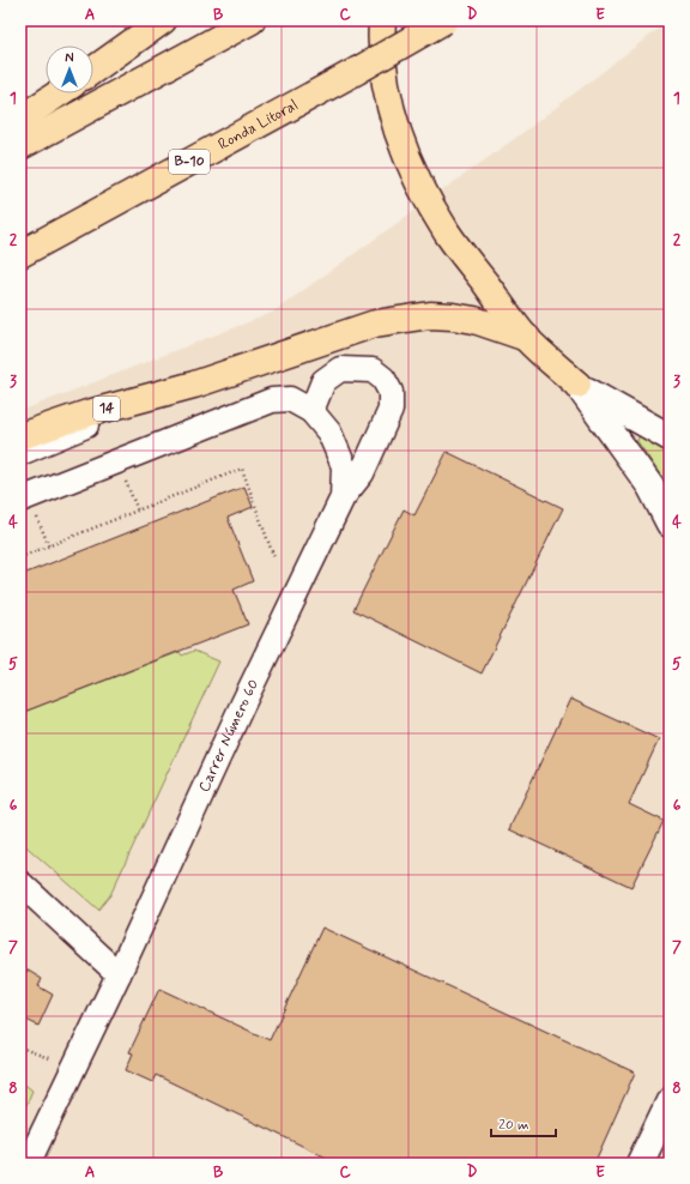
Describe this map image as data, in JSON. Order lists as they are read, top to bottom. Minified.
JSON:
{"streets":{"highway":["Ronda Litoral","B-10","14"],"street":["Carrer Número 60"]},"scale_bar":"20 m","north":"top","grid":{"columns":["A","B","C","D","E"],"rows":["1","2","3","4","5","6","7","8"]}}
